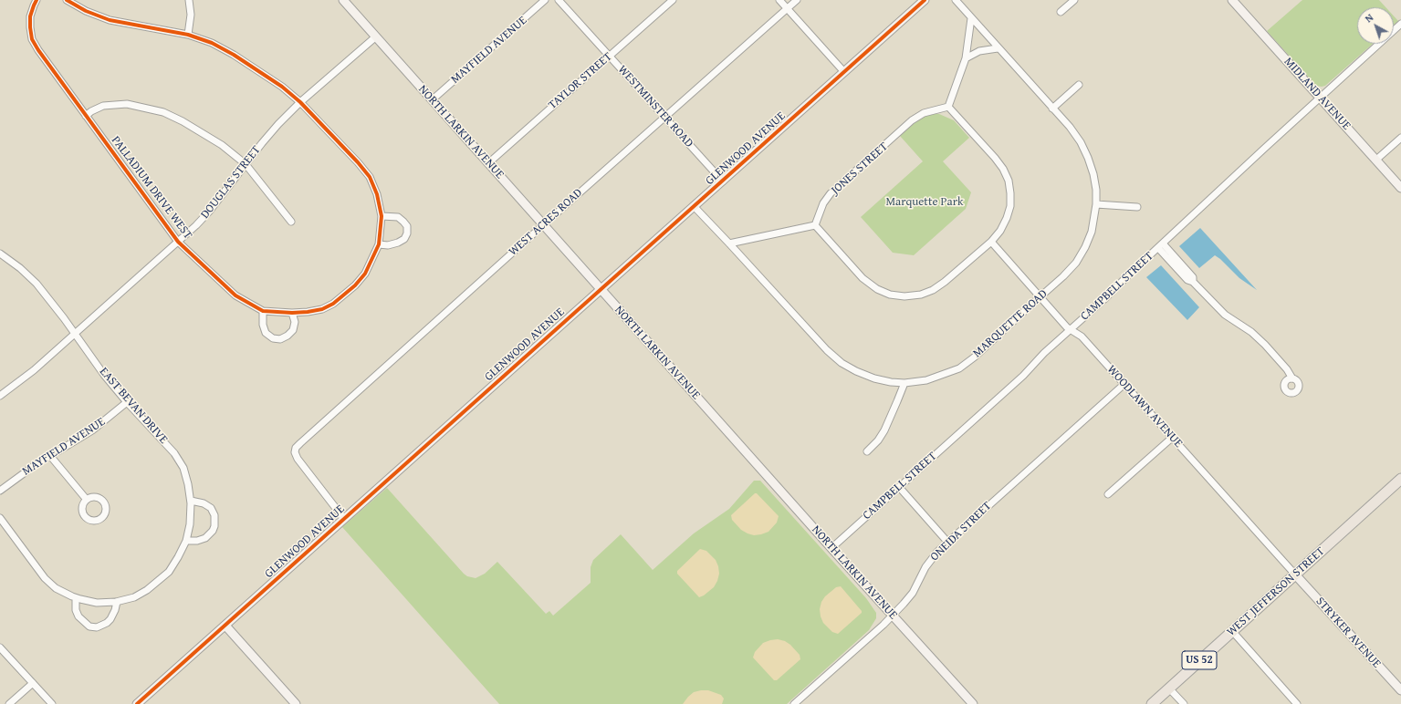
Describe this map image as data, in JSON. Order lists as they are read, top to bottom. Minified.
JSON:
{"streets":{"main road":["WEST JEFFERSON STREET","US 52"],"street":["MAYFIELD AVENUE","TAYLOR STREET","MIDLAND AVENUE","WESTMINSTER ROAD","NORTH LARKIN AVENUE","GLENWOOD AVENUE","JONES STREET","DOUGLAS STREET","PALLADIUM DRIVE WEST","WEST ACRES ROAD","CAMPBELL STREET","MARQUETTE ROAD","EAST BEVAN DRIVE","WOODLAWN AVENUE","ONEIDA STREET","STRYKER AVENUE"]},"crossings":[["MAYFIELD AVENUE","NORTH LARKIN AVENUE"],["MAYFIELD AVENUE","EAST BEVAN DRIVE"],["TAYLOR STREET","WESTMINSTER ROAD"],["TAYLOR STREET","NORTH LARKIN AVENUE"],["MIDLAND AVENUE","CAMPBELL STREET"],["WESTMINSTER ROAD","GLENWOOD AVENUE"],["WESTMINSTER ROAD","WEST ACRES ROAD"],["NORTH LARKIN AVENUE","GLENWOOD AVENUE"],["NORTH LARKIN AVENUE","DOUGLAS STREET"],["NORTH LARKIN AVENUE","WEST ACRES ROAD"],["NORTH LARKIN AVENUE","CAMPBELL STREET"],["NORTH LARKIN AVENUE","ONEIDA STREET"],["GLENWOOD AVENUE","WEST ACRES ROAD"],["GLENWOOD AVENUE","MARQUETTE ROAD"],["DOUGLAS STREET","PALLADIUM DRIVE WEST"],["DOUGLAS STREET","EAST BEVAN DRIVE"],["CAMPBELL STREET","WOODLAWN AVENUE"],["MARQUETTE ROAD","WOODLAWN AVENUE"],["WOODLAWN AVENUE","ONEIDA STREET"],["WOODLAWN AVENUE","WEST JEFFERSON STREET"],["WOODLAWN AVENUE","STRYKER AVENUE"],["WEST JEFFERSON STREET","STRYKER AVENUE"]],"parks":["Marquette Park"],"north":"top left"}
